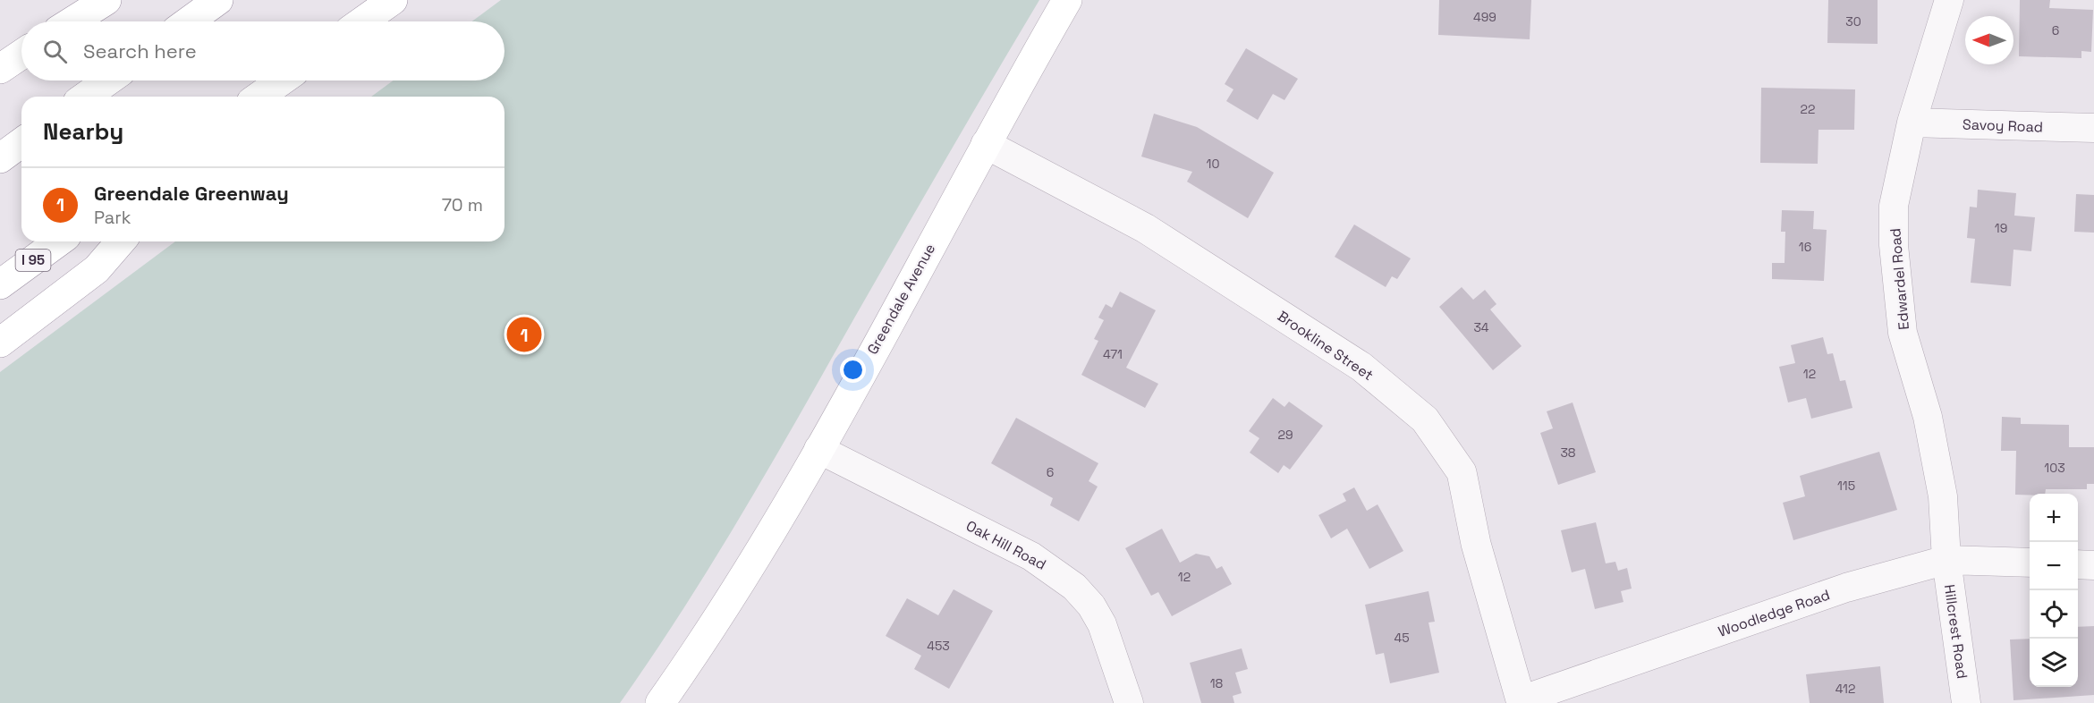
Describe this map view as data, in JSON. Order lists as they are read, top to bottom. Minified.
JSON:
{"streets":{"main road":["I 95","Greendale Avenue"],"street":["Savoy Road","Edwardel Road","Brookline Street","Oak Hill Road","Woodledge Road","Hillcrest Road"]},"crossings":[["Savoy Road","Edwardel Road"],["Edwardel Road","Woodledge Road"],["Edwardel Road","Hillcrest Road"],["Greendale Avenue","Brookline Street"],["Greendale Avenue","Oak Hill Road"],["Brookline Street","Woodledge Road"],["Woodledge Road","Hillcrest Road"]],"house_numbers":["499","30","6","22","10","19","16","34","471","12","29","38","103","6","115","12","45","453","18","412"],"north":"left","page":{"search":"Search here","heading":"Nearby","list":[{"mark":"1","name":"Greendale Greenway","note":"Park","value":"70 m"}],"pins":"1","map_buttons":["+","−"]}}
